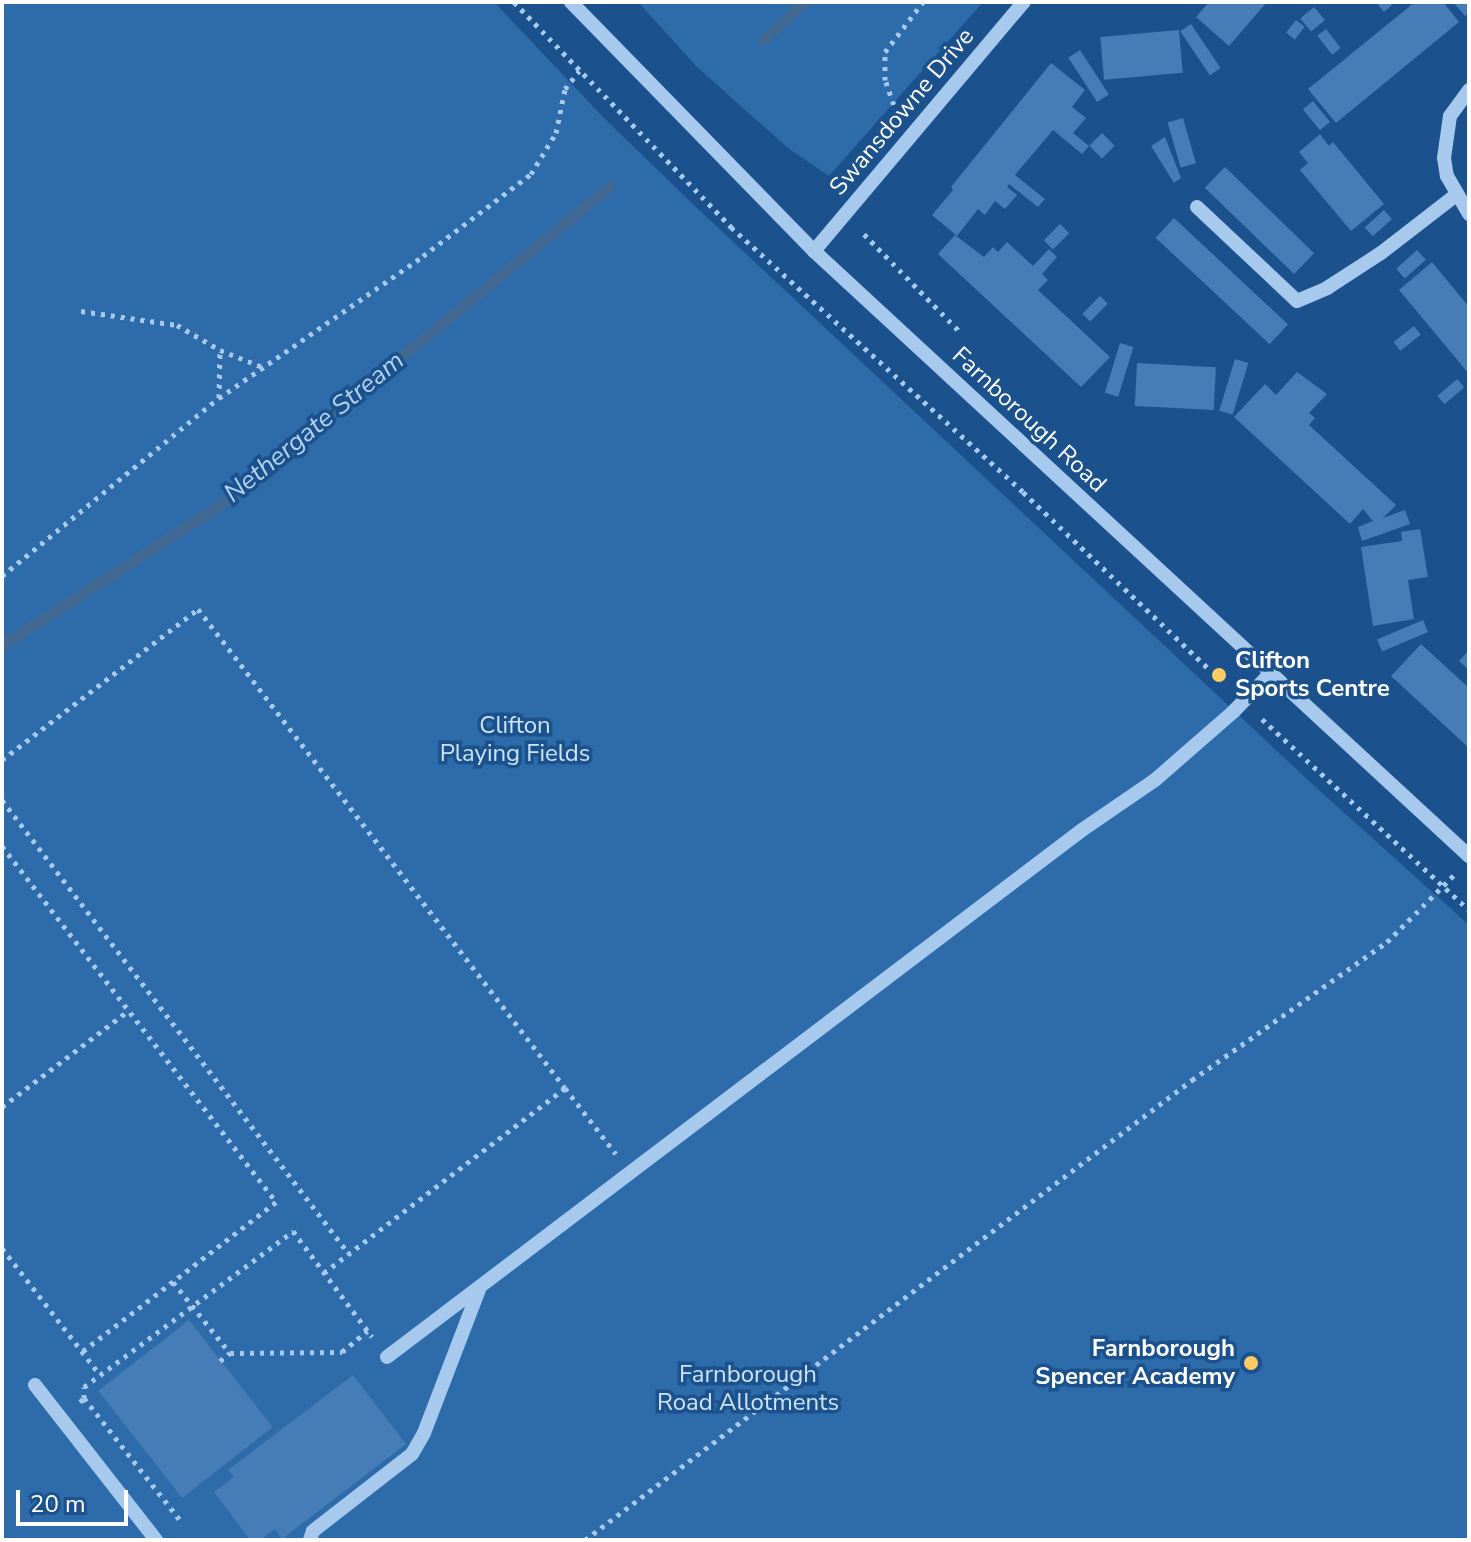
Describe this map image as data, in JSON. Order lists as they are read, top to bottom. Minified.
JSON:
{"streets":{"street":["Swansdowne Drive","Farnborough Road"]},"crossings":[["Swansdowne Drive","Farnborough Road"]],"water":["Nethergate Stream"],"parks":["Clifton Playing Fields","Farnborough Road Allotments"],"places":["Clifton Sports Centre","Farnborough Spencer Academy"],"scale_bar":"20 m"}
